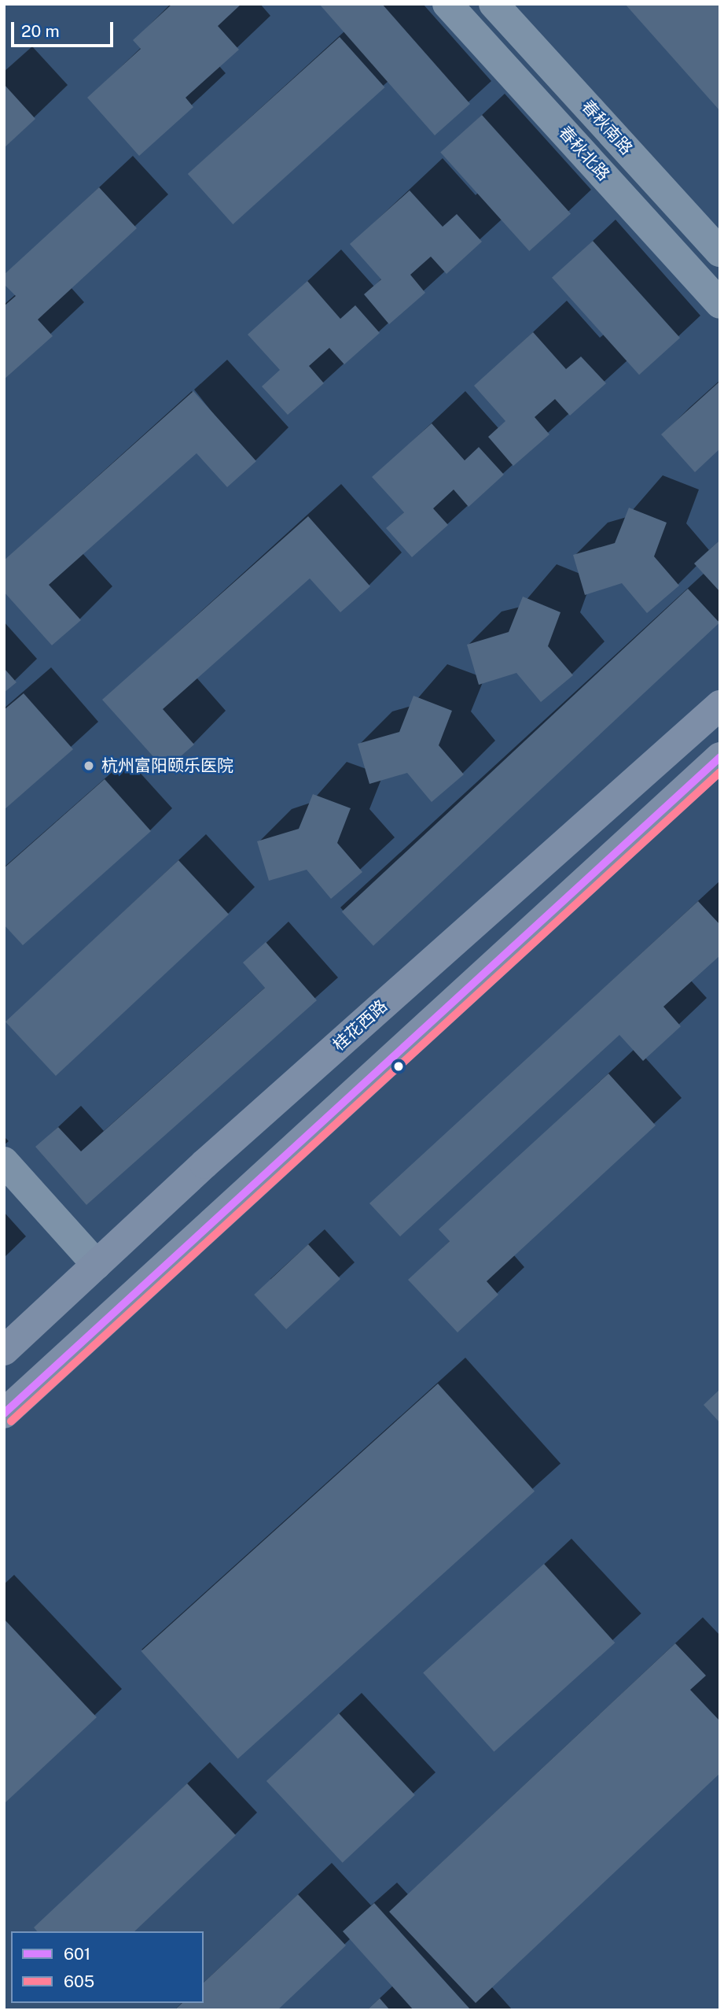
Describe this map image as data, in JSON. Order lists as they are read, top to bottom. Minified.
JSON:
{"streets":{"main road":["桂花西路"],"street":["春秋南路","春秋北路"]},"places":["杭州富阳颐乐医院"],"lines":["transit line 601","transit line 605"],"legend":["601","605"],"scale_bar":"20 m"}
